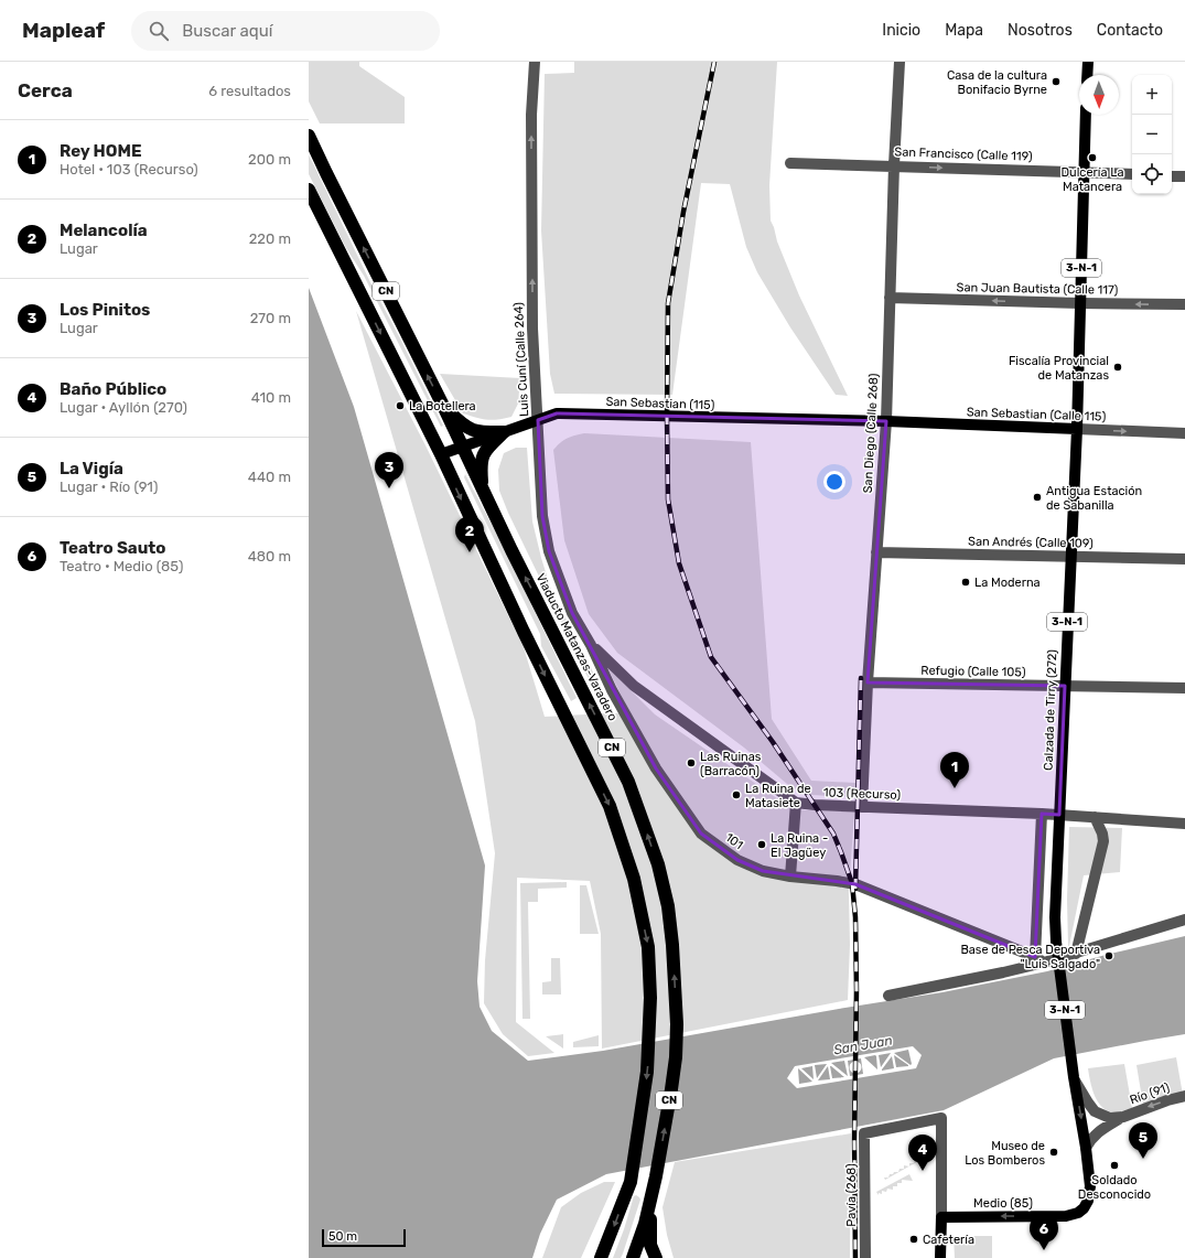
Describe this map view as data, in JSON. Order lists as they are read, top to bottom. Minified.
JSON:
{"streets":{"highway":["CN","Viaducto Matanzas-Varadero"],"main road":["3-N-1","San Sebastian (115)","San Sebastian (Calle 115)","Calzada de Tirry (272)","Medio (85)"],"street":["San Francisco (Calle 119)","San Juan Bautista (Calle 117)","Luis Cuní (Calle 264)","San Diego (Calle 268)","San Andrés (Calle 109)","Refugio (Calle 105)","103 (Recurso)","101","Río (91)","Pavía (268)"]},"crossings":[["San Francisco (Calle 119)","San Diego (Calle 268)"],["San Francisco (Calle 119)","Calzada de Tirry (272)"],["3-N-1","Calzada de Tirry (272)"],["3-N-1","Río (91)"],["3-N-1","Medio (85)"],["San Juan Bautista (Calle 117)","San Diego (Calle 268)"],["San Juan Bautista (Calle 117)","Calzada de Tirry (272)"],["CN","San Sebastian (115)"],["CN","Viaducto Matanzas-Varadero"],["Luis Cuní (Calle 264)","San Sebastian (115)"],["Luis Cuní (Calle 264)","103 (Recurso)"],["Luis Cuní (Calle 264)","101"],["San Sebastian (115)","San Sebastian (Calle 115)"],["San Sebastian (115)","San Diego (Calle 268)"],["San Sebastian (115)","Viaducto Matanzas-Varadero"],["San Sebastian (Calle 115)","San Diego (Calle 268)"],["San Sebastian (Calle 115)","Calzada de Tirry (272)"],["San Diego (Calle 268)","San Andrés (Calle 109)"],["San Diego (Calle 268)","Refugio (Calle 105)"],["San Diego (Calle 268)","103 (Recurso)"],["San Andrés (Calle 109)","Calzada de Tirry (272)"],["Refugio (Calle 105)","Calzada de Tirry (272)"],["Calzada de Tirry (272)","103 (Recurso)"],["103 (Recurso)","101"],["Río (91)","Medio (85)"],["Pavía (268)","Medio (85)"]],"one_way":["San Francisco (Calle 119)","San Juan Bautista (Calle 117)","Luis Cuní (Calle 264)","San Sebastian (Calle 115)","Río (91)"],"water":["San Juan"],"places":["Casa de la cultura Bonifacio Byrne","Dulcería La Matancera","Fiscalía Provincial de Matanzas","La Botellera","Antigua Estación de Sabanilla","La Moderna","Las Ruinas (Barracón)","La Ruina de Matasiete","La Ruina - El Jagüey","Base de Pesca Deportiva \"Luis Salgado\"","Museo de Los Bomberos","Soldado Desconocido","Cafetería"],"scale_bar":"50 m","north":"bottom","page":{"header":"Mapleaf","search":"Buscar aquí","nav":["Inicio","Mapa","Nosotros","Contacto"],"heading":["Cerca","6 resultados"],"map_buttons":["+","−"],"list":[{"mark":"1","name":"Rey HOME","note":"Hotel · 103 (Recurso)","value":"200 m"},{"mark":"2","name":"Melancolía","note":"Lugar","value":"220 m"},{"mark":"3","name":"Los Pinitos","note":"Lugar","value":"270 m"},{"mark":"4","name":"Baño Público","note":"Lugar · Ayllón (270)","value":"410 m"},{"mark":"5","name":"La Vigía","note":"Lugar · Río (91)","value":"440 m"},{"mark":"6","name":"Teatro Sauto","note":"Teatro · Medio (85)","value":"480 m"}],"pins":["3","2","1","5","4","6"],"scale":"50 m"}}
